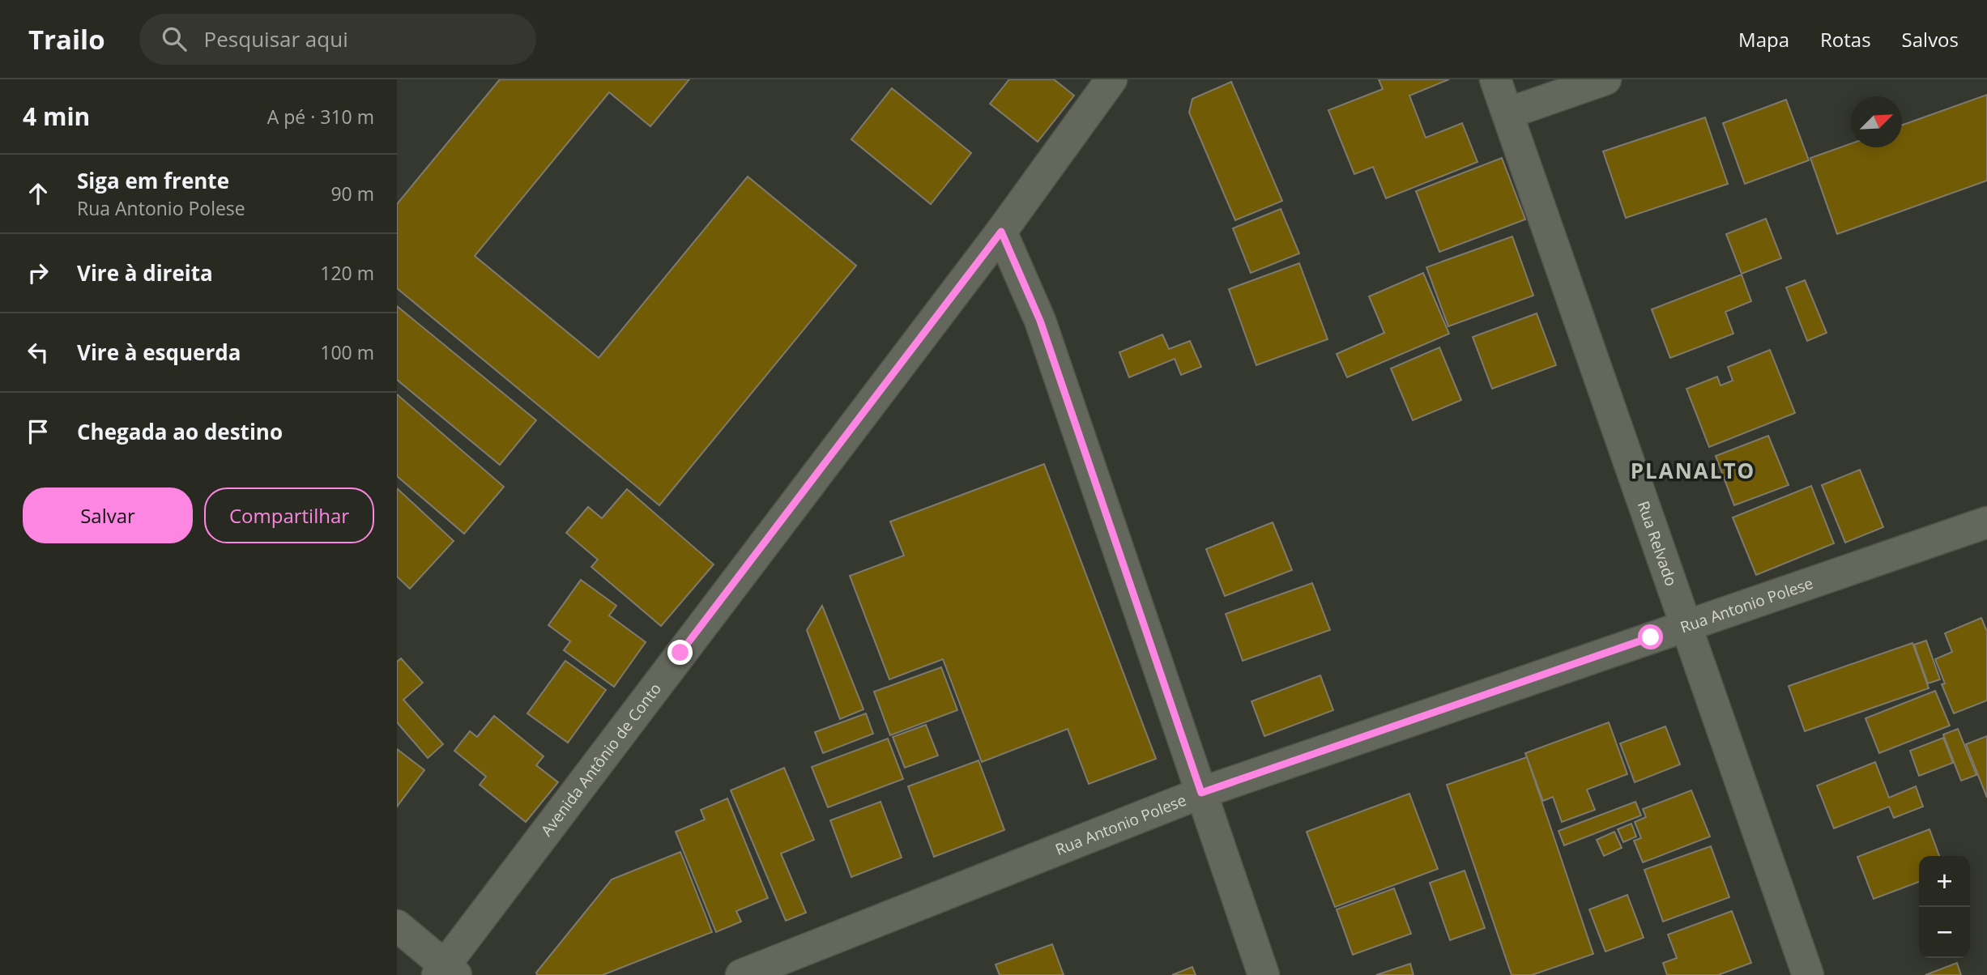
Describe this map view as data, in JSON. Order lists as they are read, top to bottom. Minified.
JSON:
{"streets":{"street":["Rua Relvado","Rua Antonio Polese","Avenida Antônio de Conto"]},"crossings":[["Rua Relvado","Rua Antonio Polese"]],"districts":["PLANALTO"],"north":"top right","page":{"header":"Trailo","search":"Pesquisar aqui","nav":["Mapa","Rotas","Salvos"],"heading":["4 min","A pé · 310 m"],"list":[["Siga em frente","Rua Antonio Polese","90 m"],["Vire à direita","120 m"],["Vire à esquerda","100 m"],"Chegada ao destino"],"buttons":["Salvar","Compartilhar"],"map_buttons":["+","−"]}}
